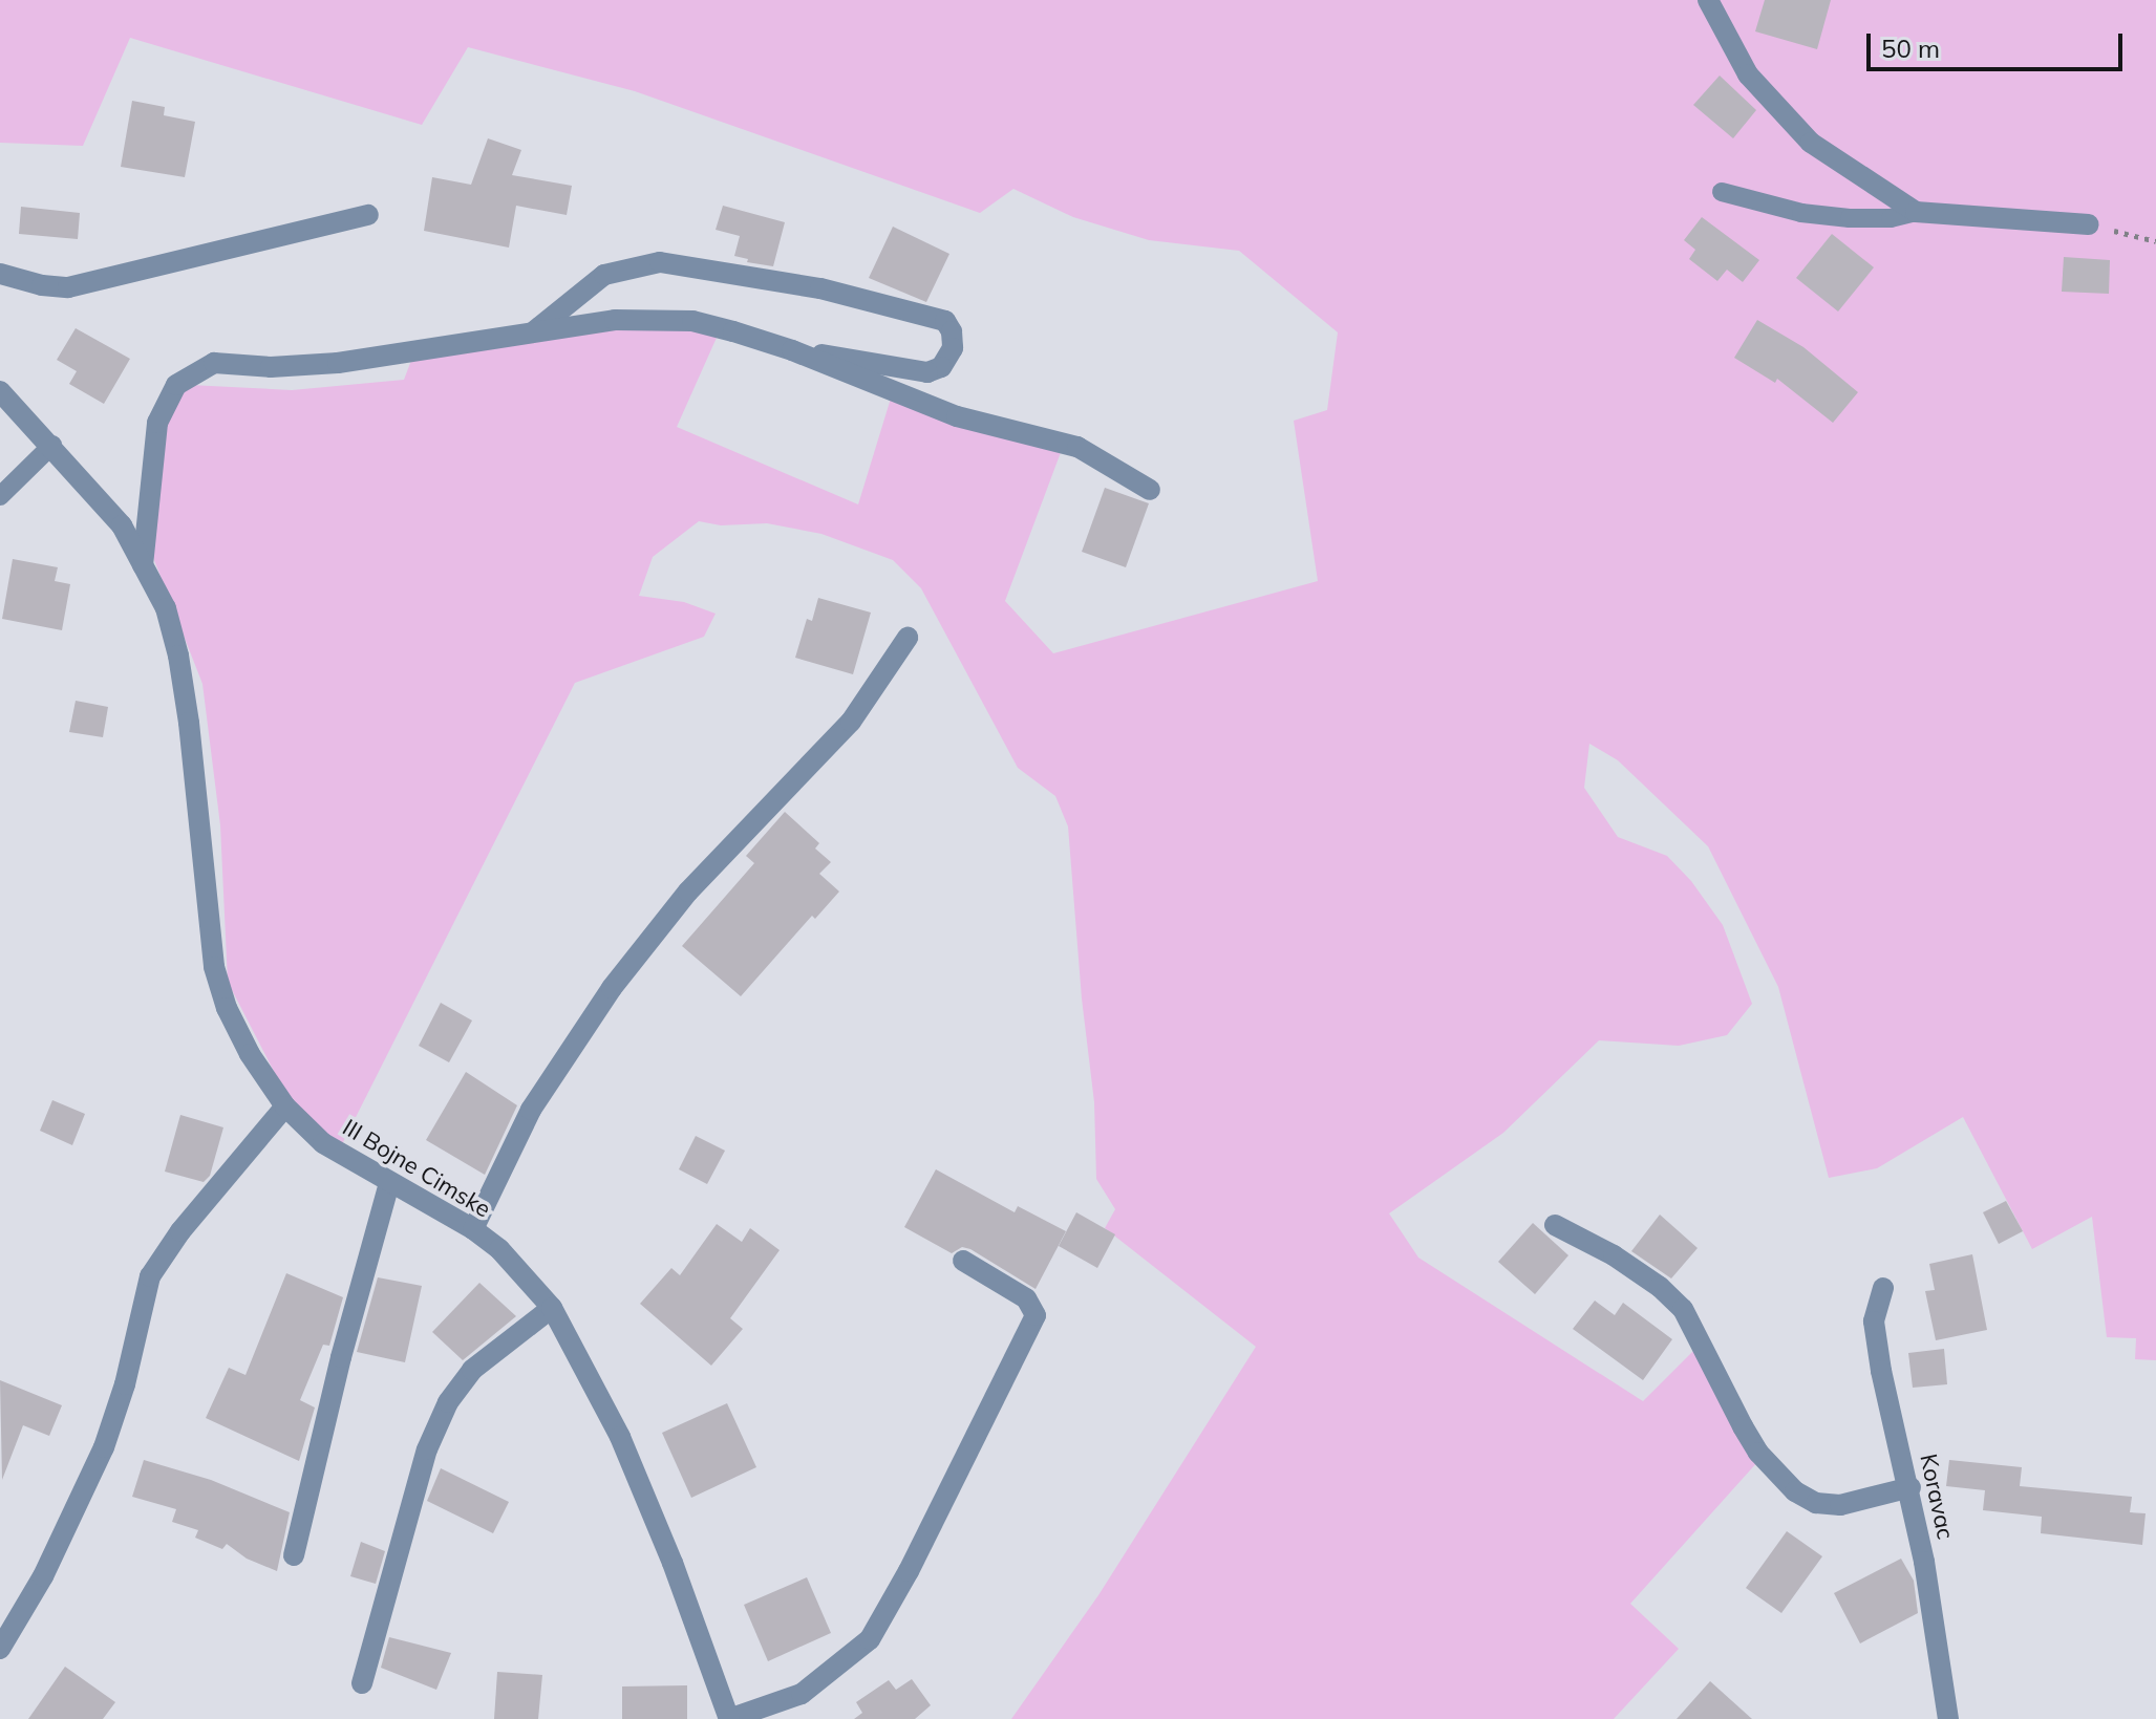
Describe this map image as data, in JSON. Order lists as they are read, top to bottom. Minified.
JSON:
{"streets":{"street":["III Bojne Cimske","Koravac"]},"scale_bar":"50 m"}
